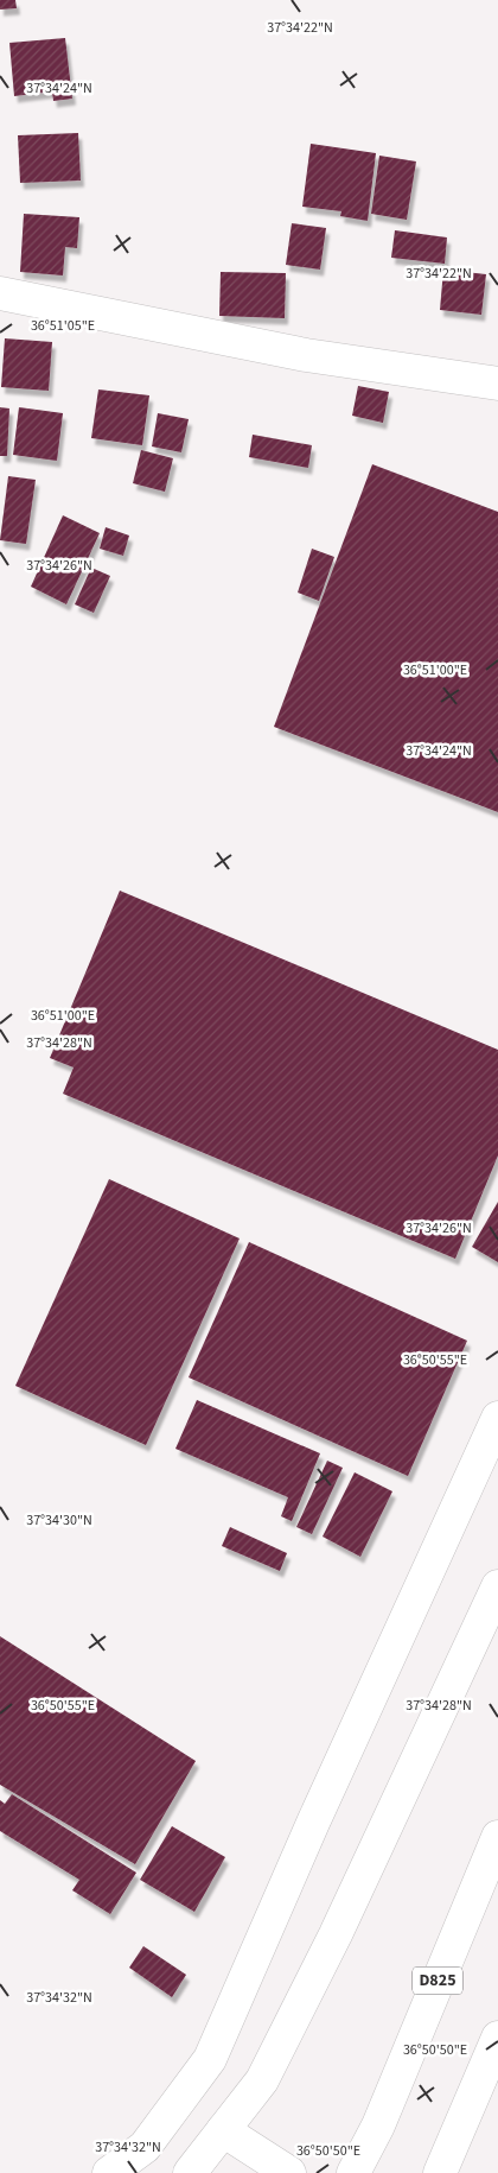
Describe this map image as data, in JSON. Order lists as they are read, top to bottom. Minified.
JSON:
{"streets":{"main road":["D825"]},"coordinates":["37°34'22\"N","37°34'24\"N","36°51'05\"E","37°34'26\"N","36°51'00\"E","37°34'28\"N","36°50'55\"E","37°34'30\"N","37°34'32\"N","36°50'50\"E"]}
